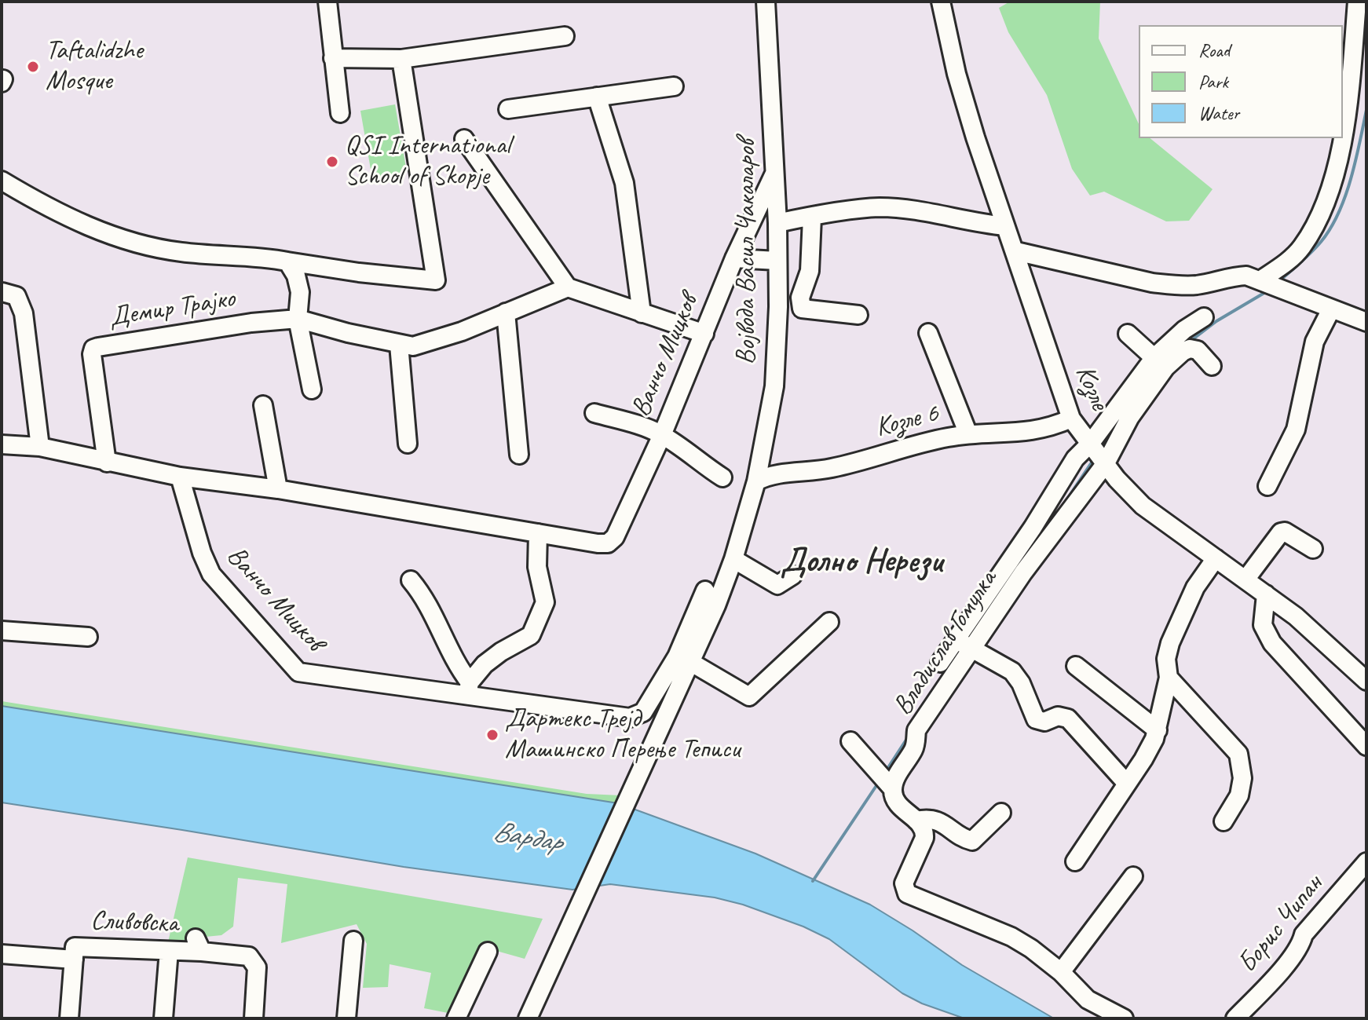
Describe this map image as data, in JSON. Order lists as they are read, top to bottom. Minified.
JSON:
{"streets":{"street":["Војвода Васил Чакаларов","Демир Трајко","Ванчо Мицков","Козле","Козле 6","Владислав Гомулка","Сливовска","Борис Чипан"]},"crossings":[["Војвода Васил Чакаларов","Ванчо Мицков"],["Војвода Васил Чакаларов","Козле 6"],["Демир Трајко","Ванчо Мицков"],["Козле","Козле 6"],["Козле","Владислав Гомулка"]],"districts":["Долно Нерези"],"water":["Вардар"],"places":["Taftalidzhe Mosque","QSI International School of Skopje","Дартекс Трејд Машинско Перење Теписи"],"legend":["Road","Park","Water"]}
